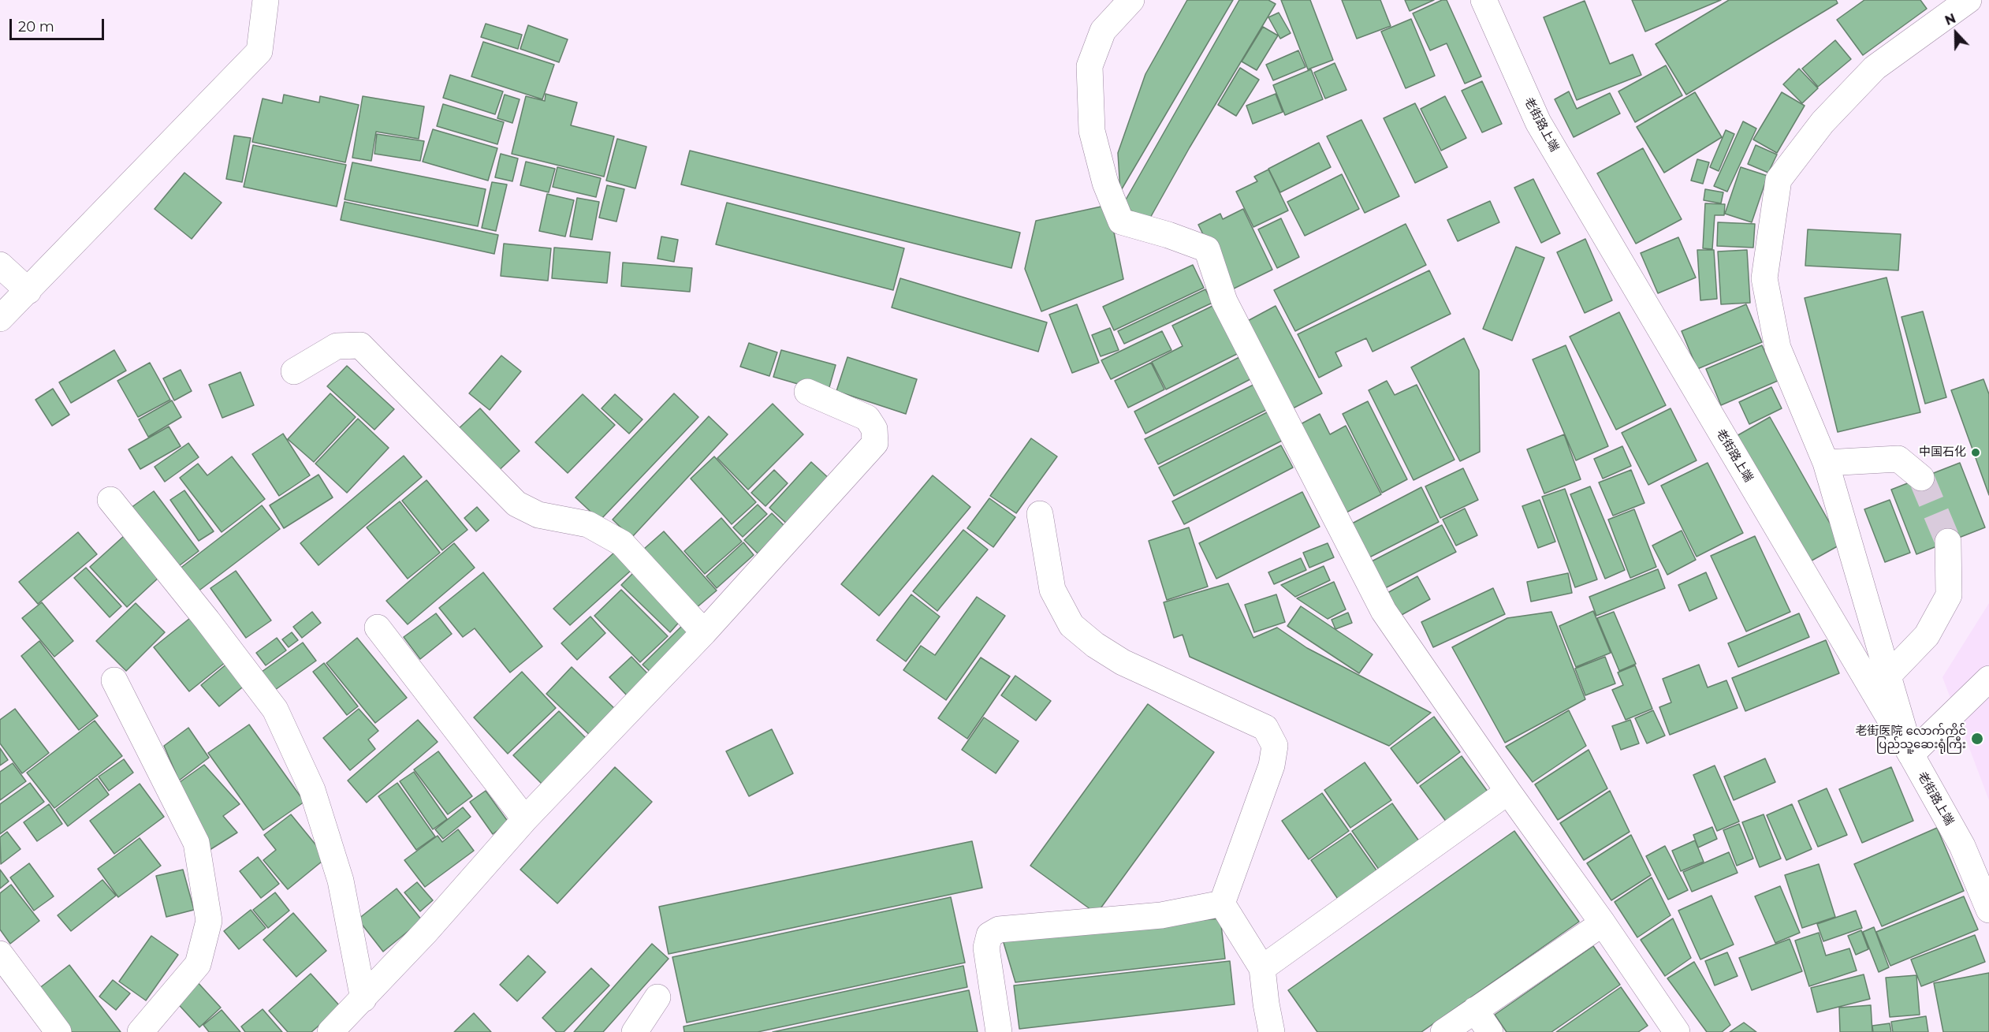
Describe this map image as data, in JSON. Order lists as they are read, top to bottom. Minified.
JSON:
{"streets":{"street":["老街路上端"]},"places":["中国石化","老街医院 လောက်ကိုင် ပြည်သူ့ဆေးရုံကြီး"],"scale_bar":"20 m","north":"top"}
